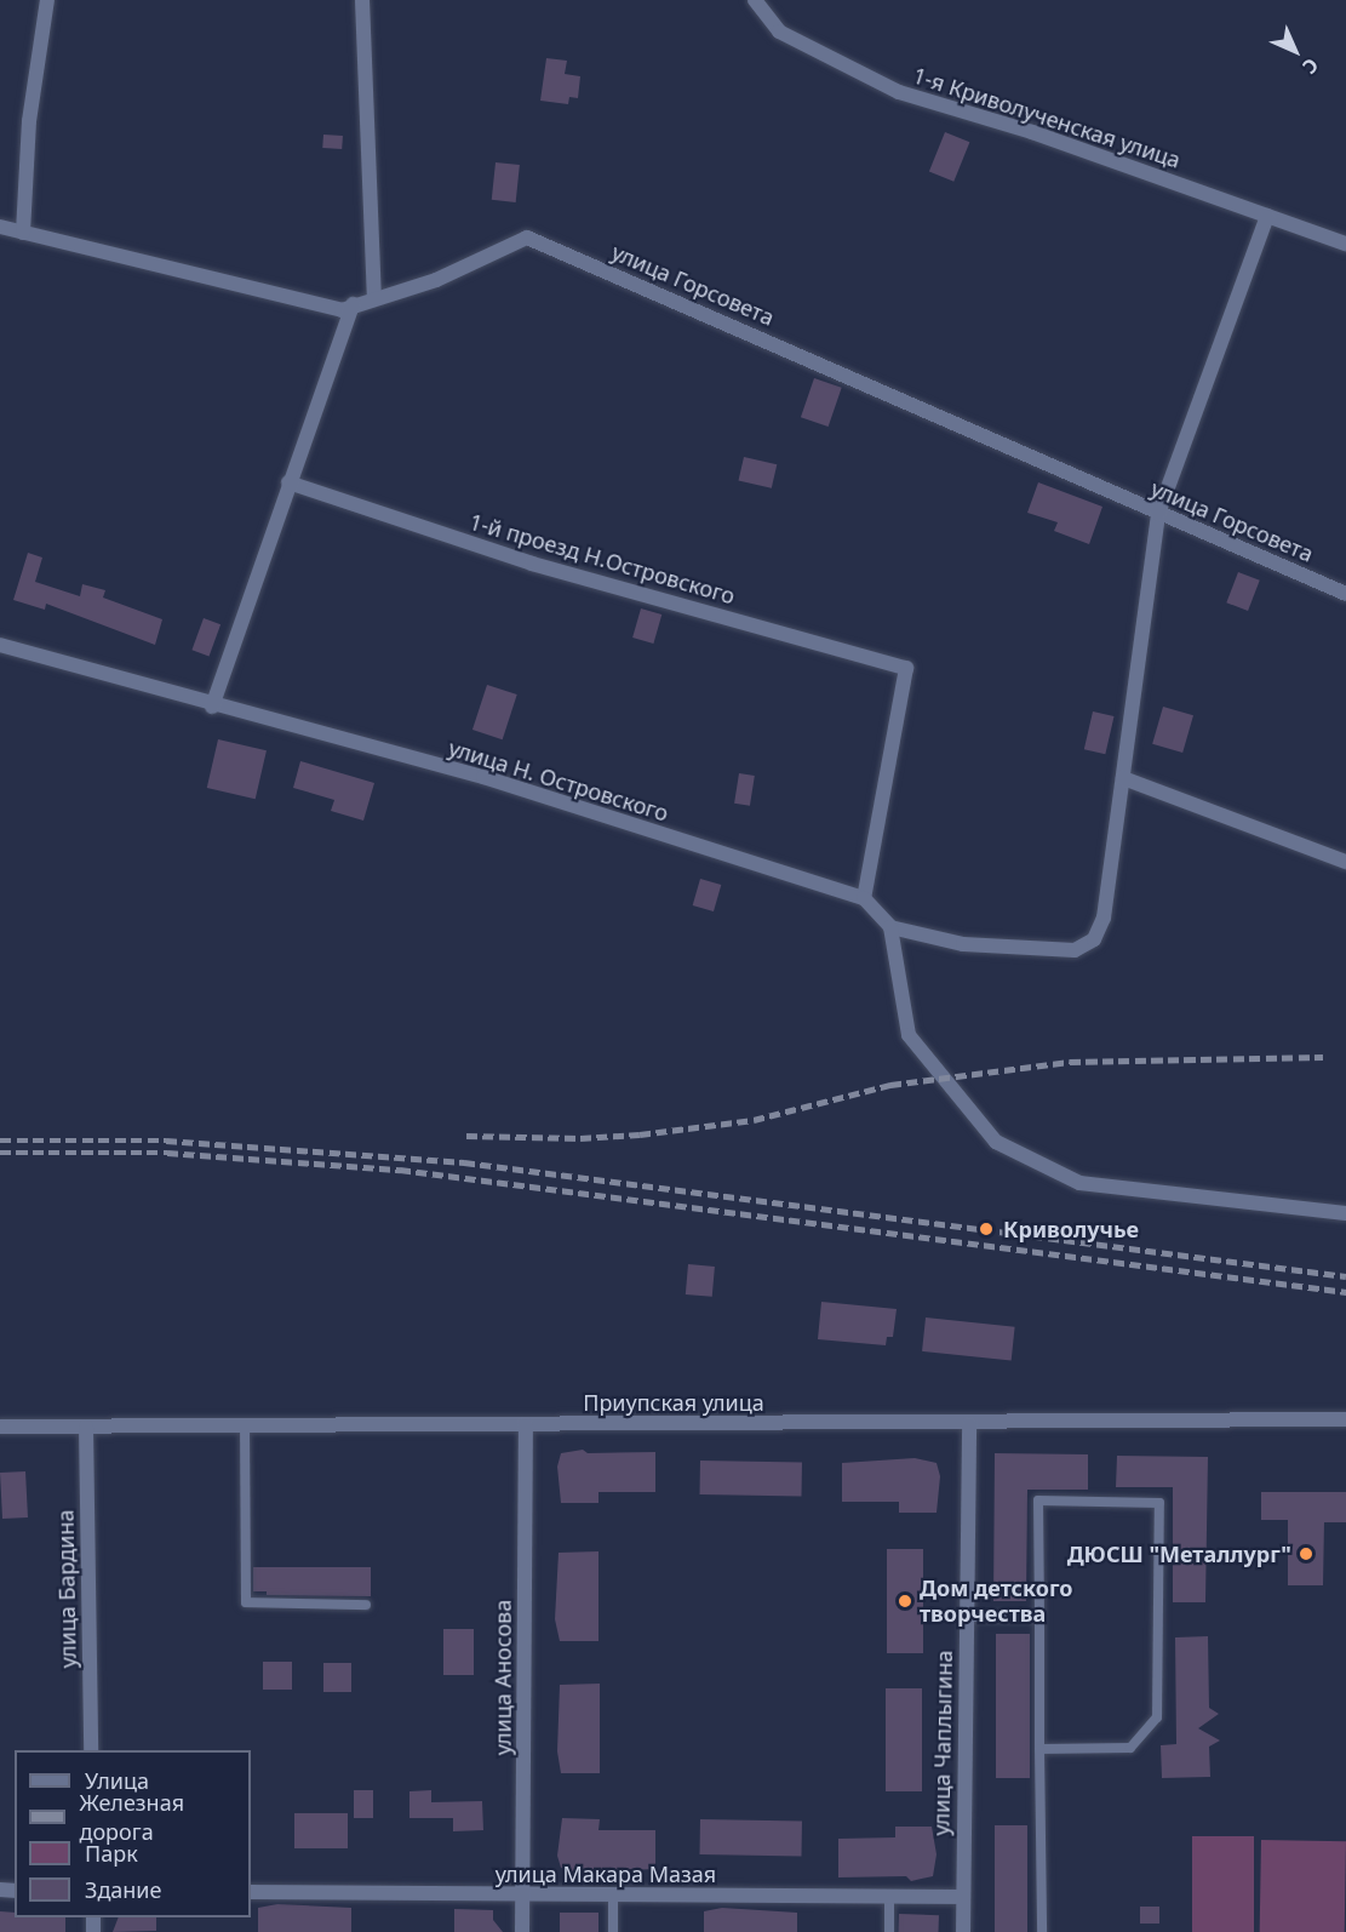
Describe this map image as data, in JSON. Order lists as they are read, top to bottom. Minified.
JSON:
{"streets":{"street":["1-я Криволученская улица","улица Горсовета","1-й проезд Н.Островского","улица Н. Островского","Приупская улица","улица Бардина","улица Аносова","улица Чаплыгина","улица Макара Мазая"]},"crossings":[["1-й проезд Н.Островского","улица Н. Островского"],["Приупская улица","улица Бардина"],["Приупская улица","улица Аносова"],["Приупская улица","улица Чаплыгина"],["улица Аносова","улица Макара Мазая"],["улица Чаплыгина","улица Макара Мазая"]],"places":["Криволучье","ДЮСШ \"Металлург\"","Дом детского творчества"],"legend":["Улица","Железная дорога","Парк","Здание"],"north":"bottom right"}
